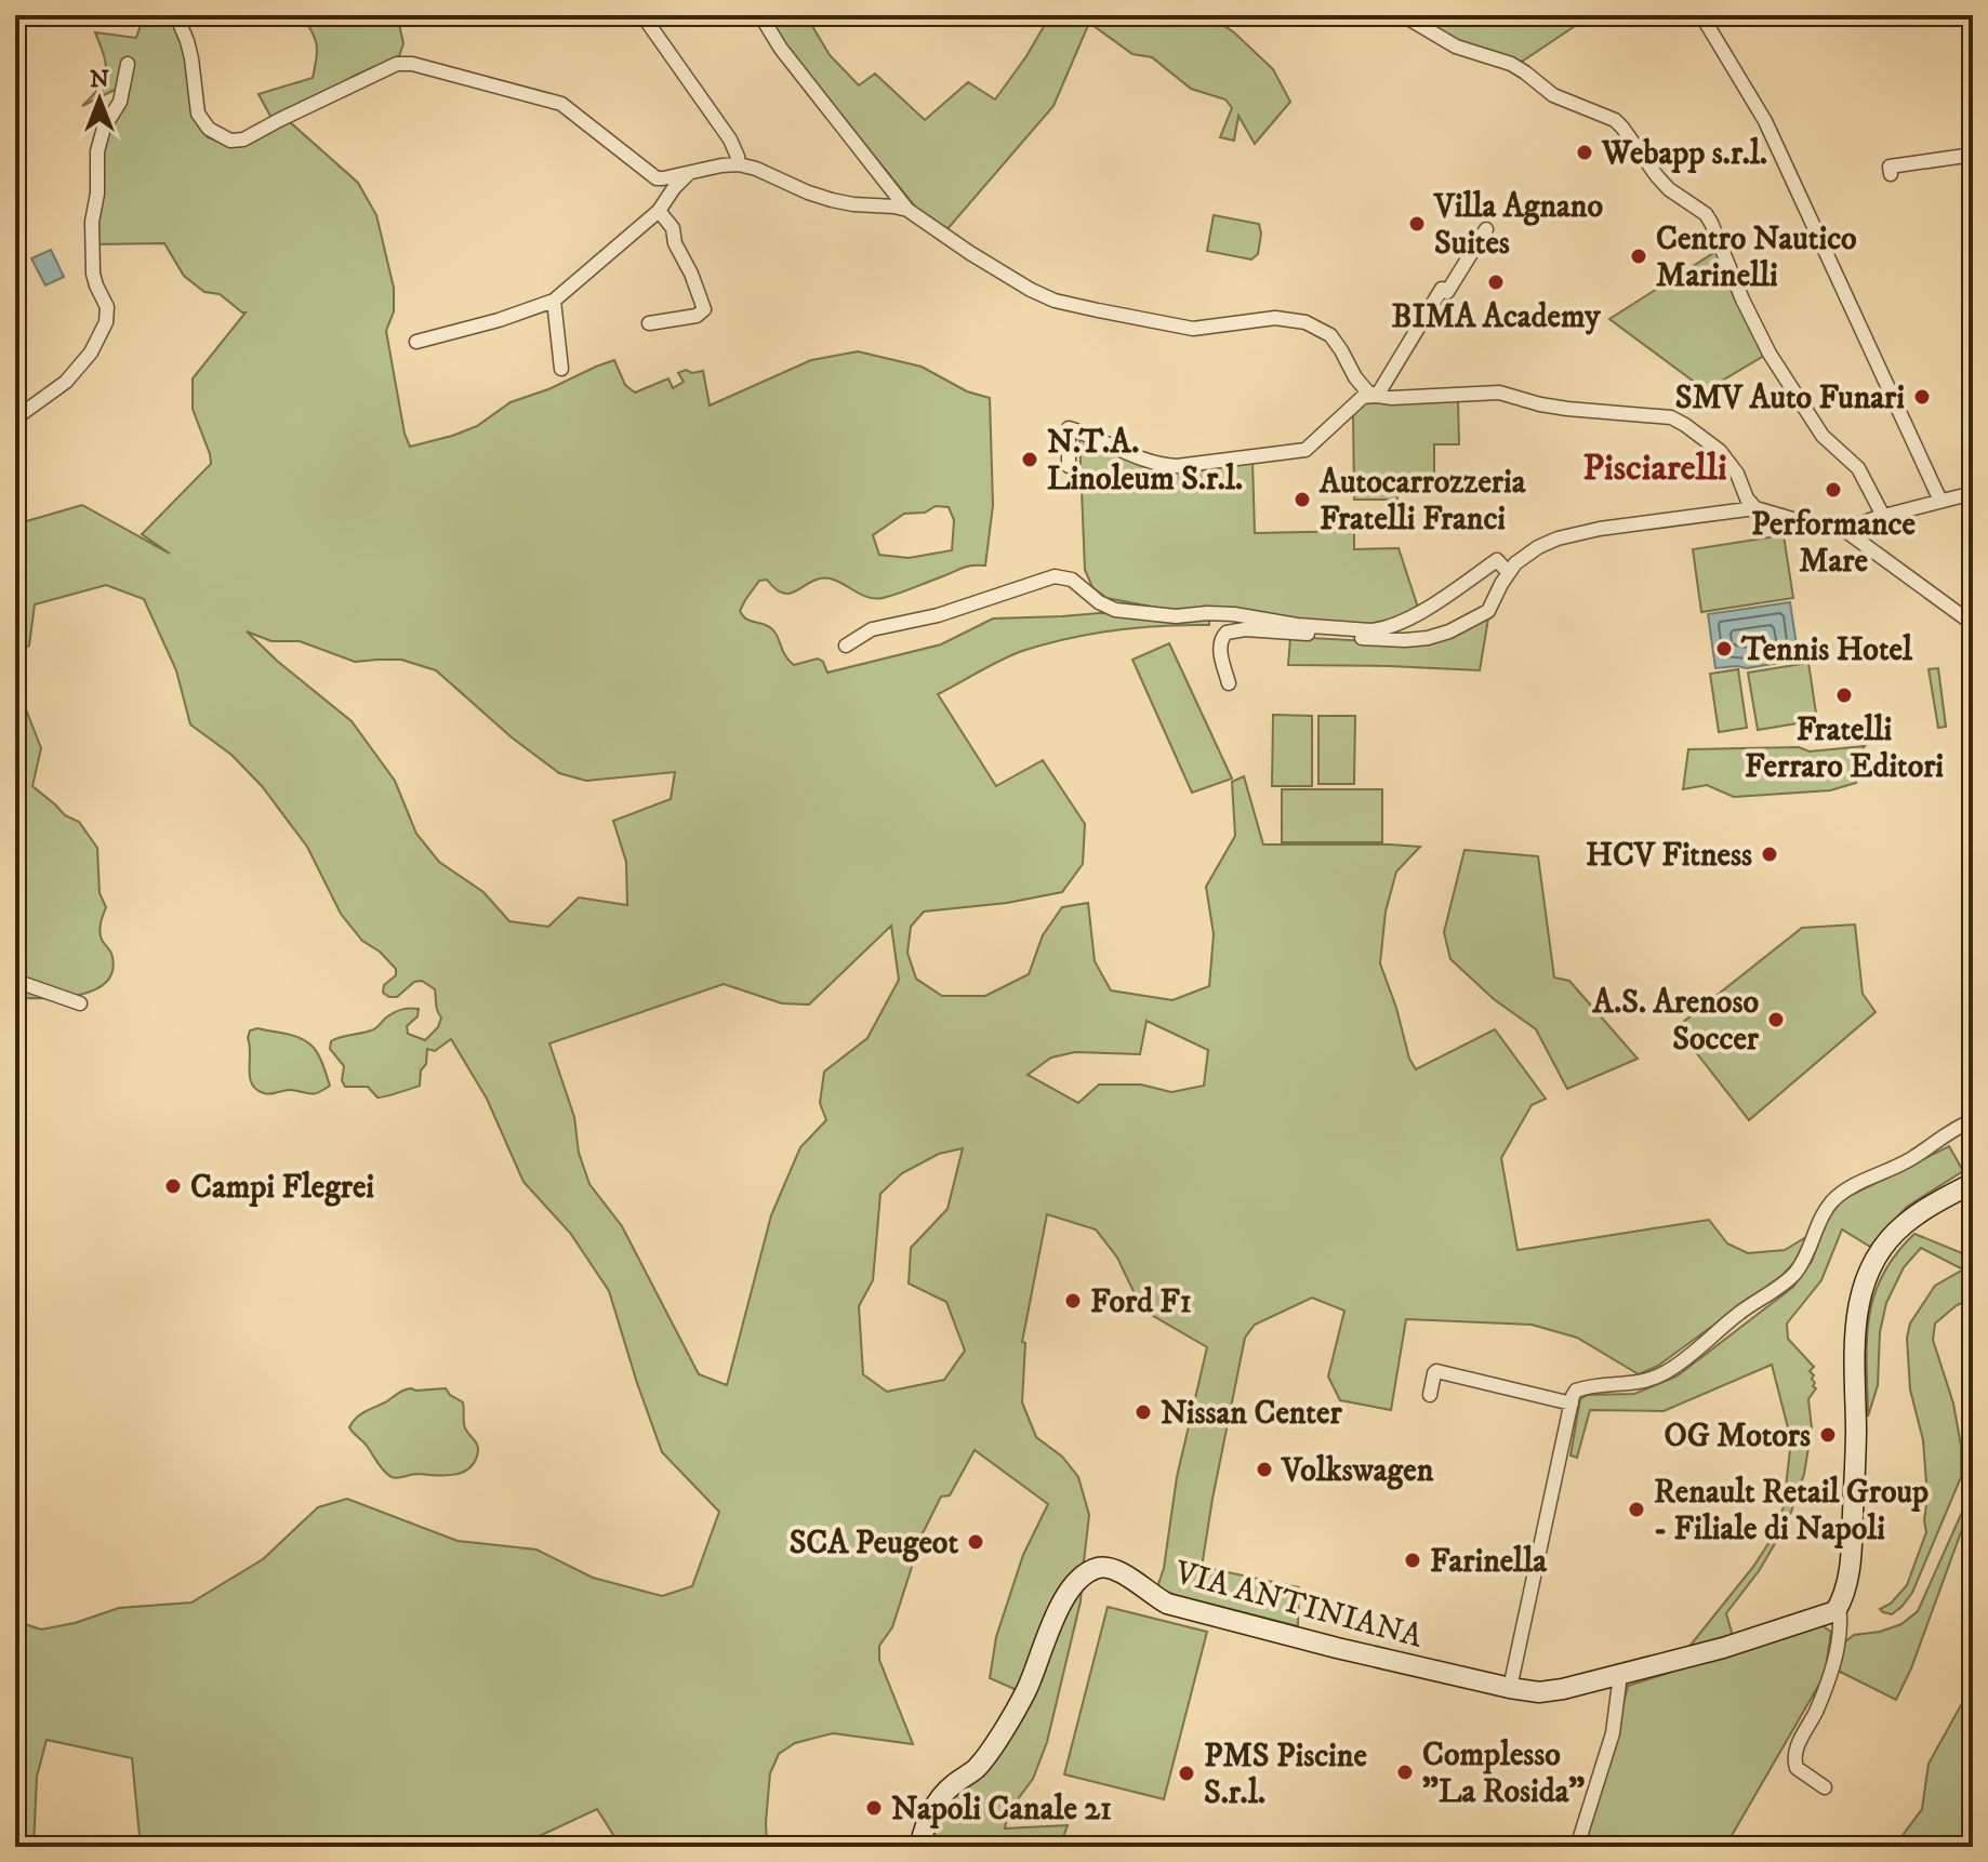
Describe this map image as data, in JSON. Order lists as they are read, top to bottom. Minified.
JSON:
{"streets":{"street":["VIA ANTINIANA"]},"districts":["Pisciarelli"],"places":["Webapp s.r.l.","Villa Agnano Suites","Centro Nautico Marinelli","BIMA Academy","SMV Auto Funari","N.T.A. Linoleum S.r.l.","Performance Mare","Autocarrozzeria Fratelli Franci","Tennis Hotel","Fratelli Ferraro Editori","HCV Fitness","A.S. Arenoso Soccer","Campi Flegrei","Ford F1","Nissan Center","OG Motors","Volkswagen","Renault Retail Group - Filiale di Napoli","SCA Peugeot","Farinella","Complesso \"La Rosida\"","PMS Piscine S.r.l.","Napoli Canale 21"],"north":"top"}
